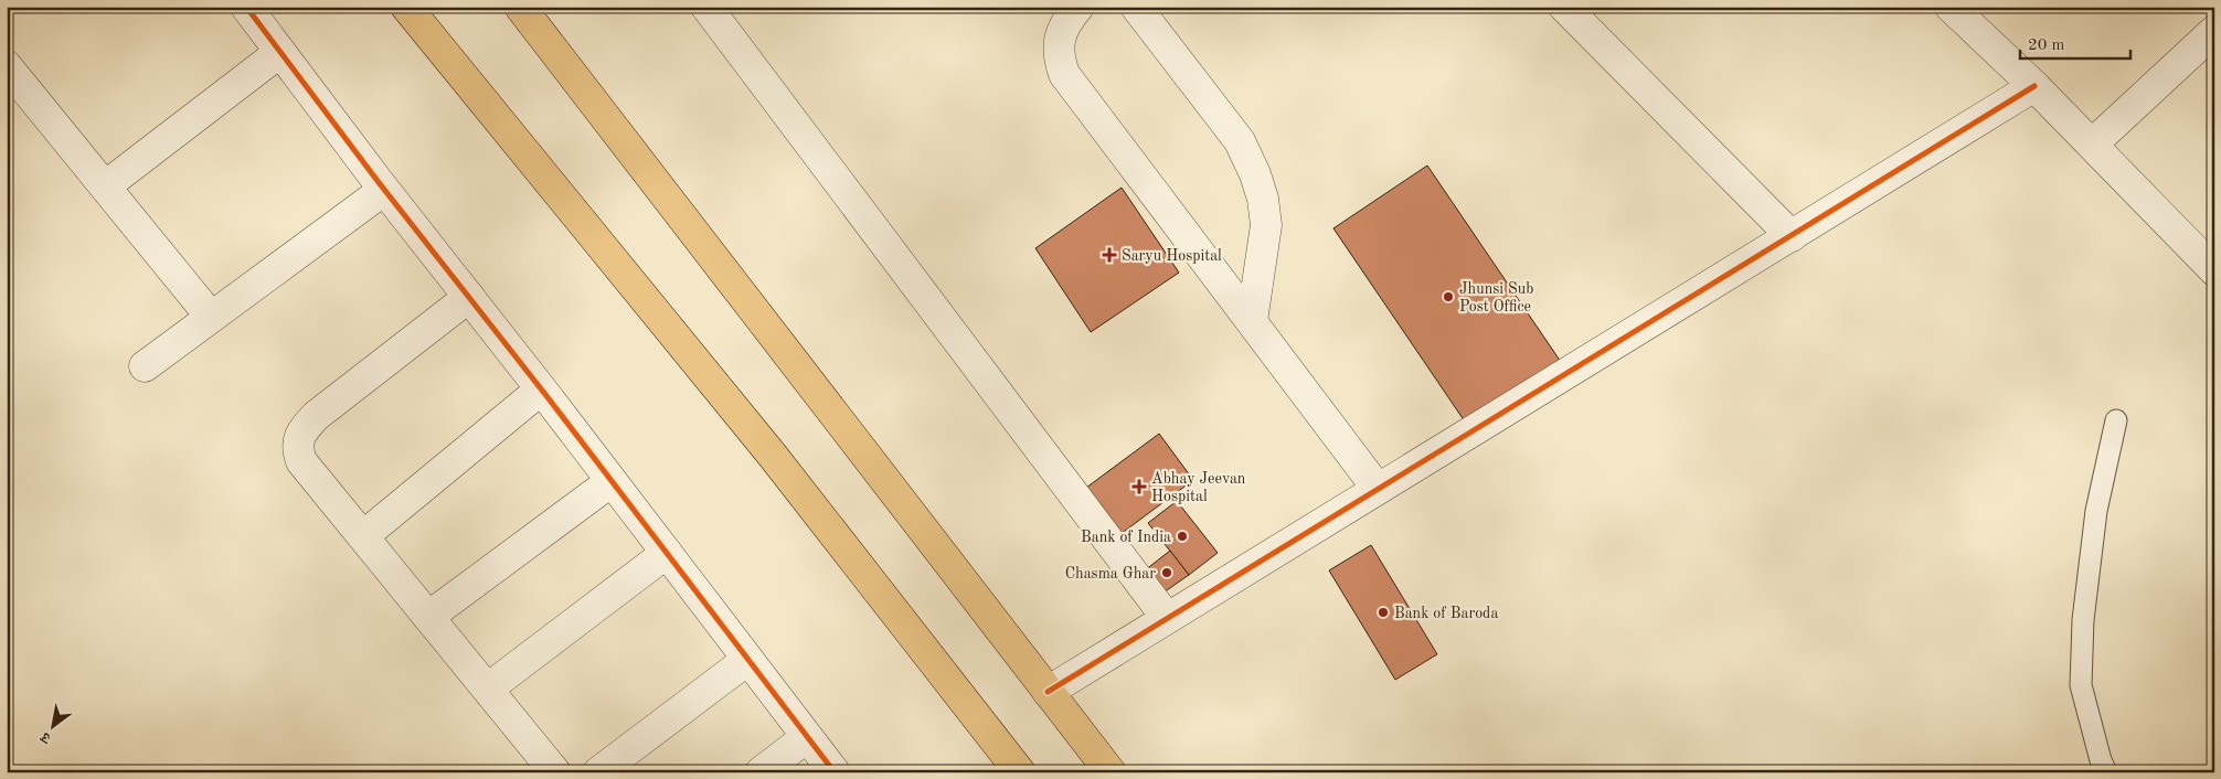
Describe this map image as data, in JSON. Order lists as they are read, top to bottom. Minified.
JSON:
{"places":{"health":["Saryu Hospital","Abhay Jeevan Hospital"],"other":["Jhunsi Sub Post Office","Bank of India","Chasma Ghar","Bank of Baroda"]},"scale_bar":"20 m","north":"bottom left"}
